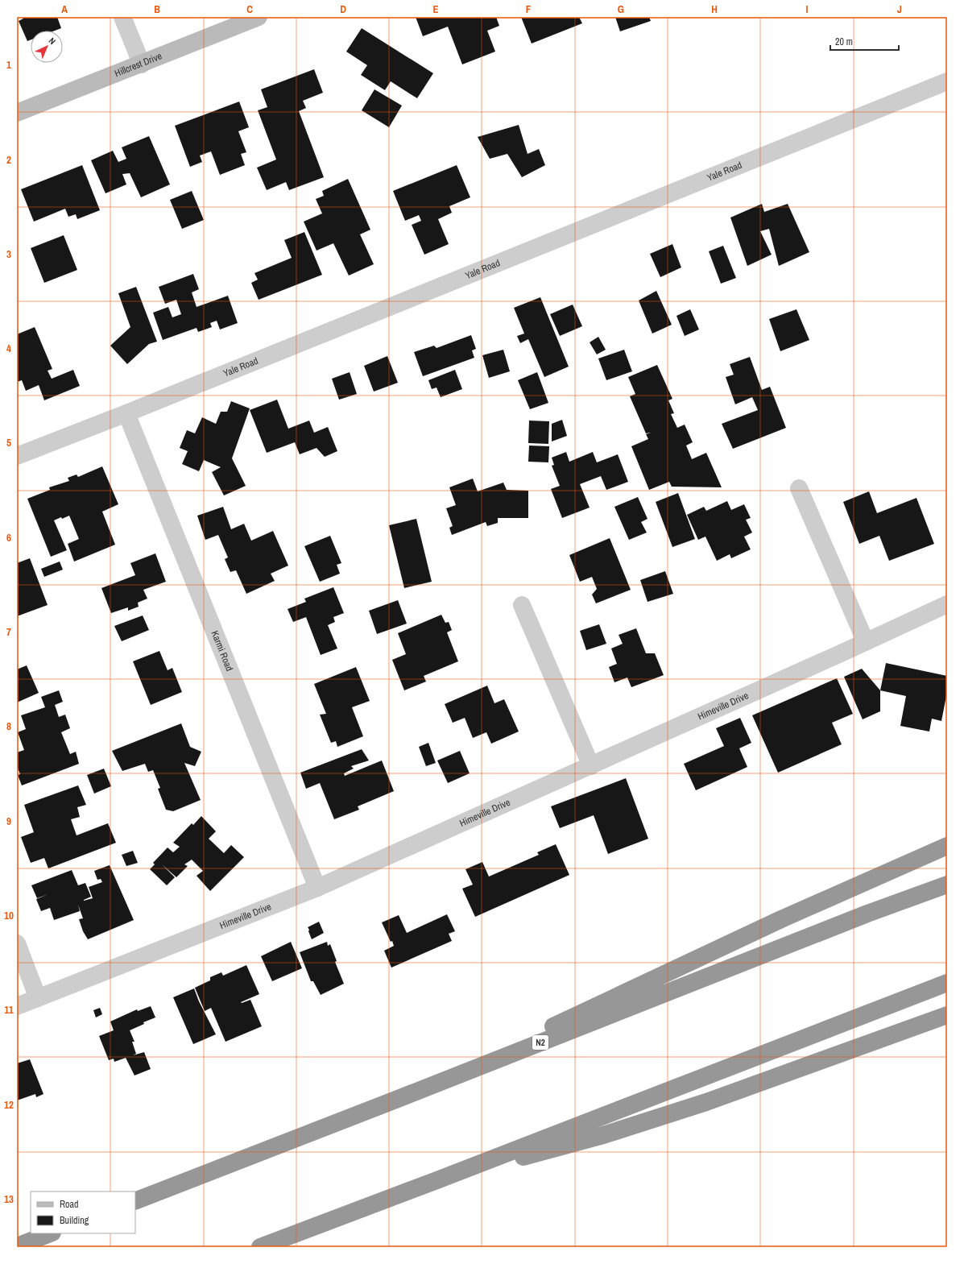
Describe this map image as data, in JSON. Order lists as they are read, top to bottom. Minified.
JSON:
{"streets":{"highway":["N2"],"street":["Hillcrest Drive","Yale Road","Karmi Road","Himeville Drive"]},"crossings":[["Yale Road","Karmi Road"],["Karmi Road","Himeville Drive"]],"legend":["Road","Building"],"scale_bar":"20 m","north":"top right","grid":{"columns":["A","B","C","D","E","F","G","H","I","J"],"rows":["1","2","3","4","5","6","7","8","9","10","11","12","13"]}}
